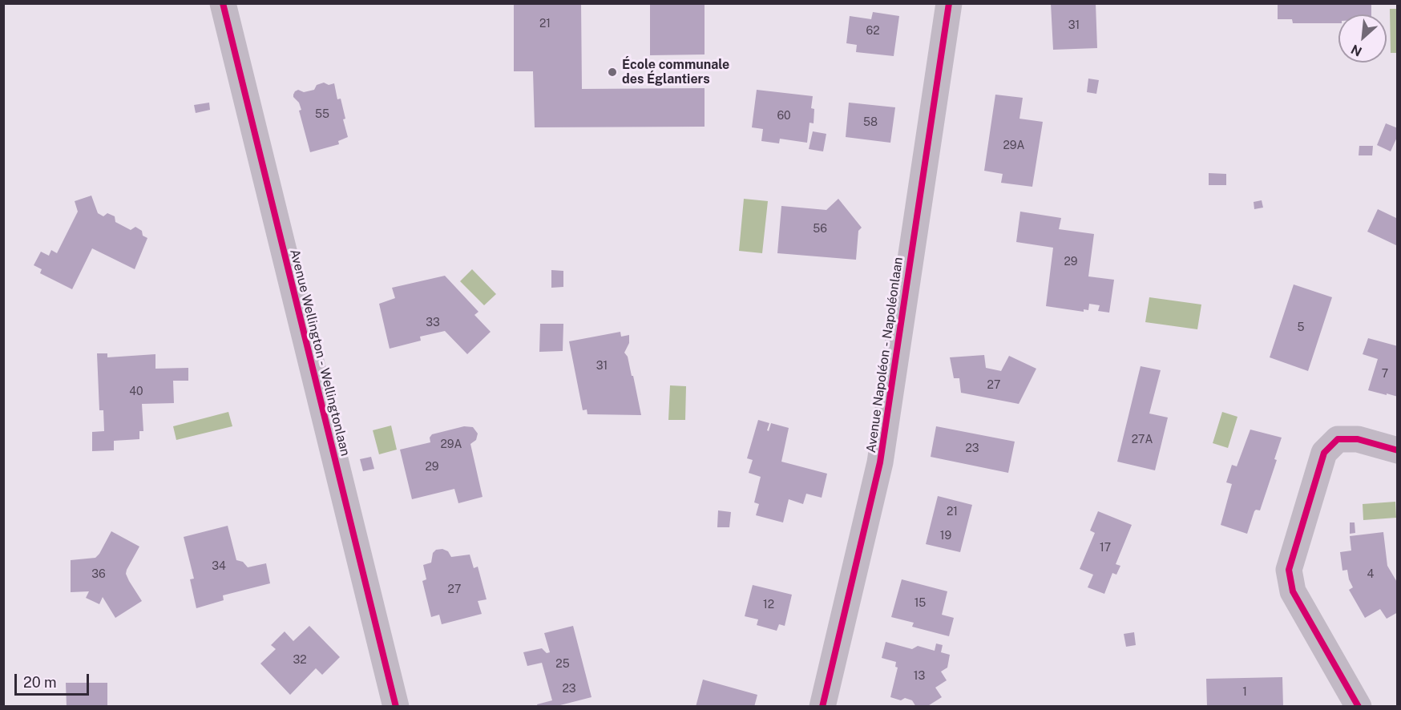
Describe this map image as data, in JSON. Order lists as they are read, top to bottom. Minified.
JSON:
{"streets":{"street":["Avenue Wellington - Wellingtonlaan","Avenue Napoléon - Napoléonlaan"]},"places":["École communale des Églantiers"],"house_numbers":["21","31","62","55","60","58","29A","56","29","33","5","31","7","27","40","27A","29A","23","29","21","19","17","34","36","4","27","15","12","32","25","13","23","1"],"scale_bar":"20 m","north":"bottom left"}
